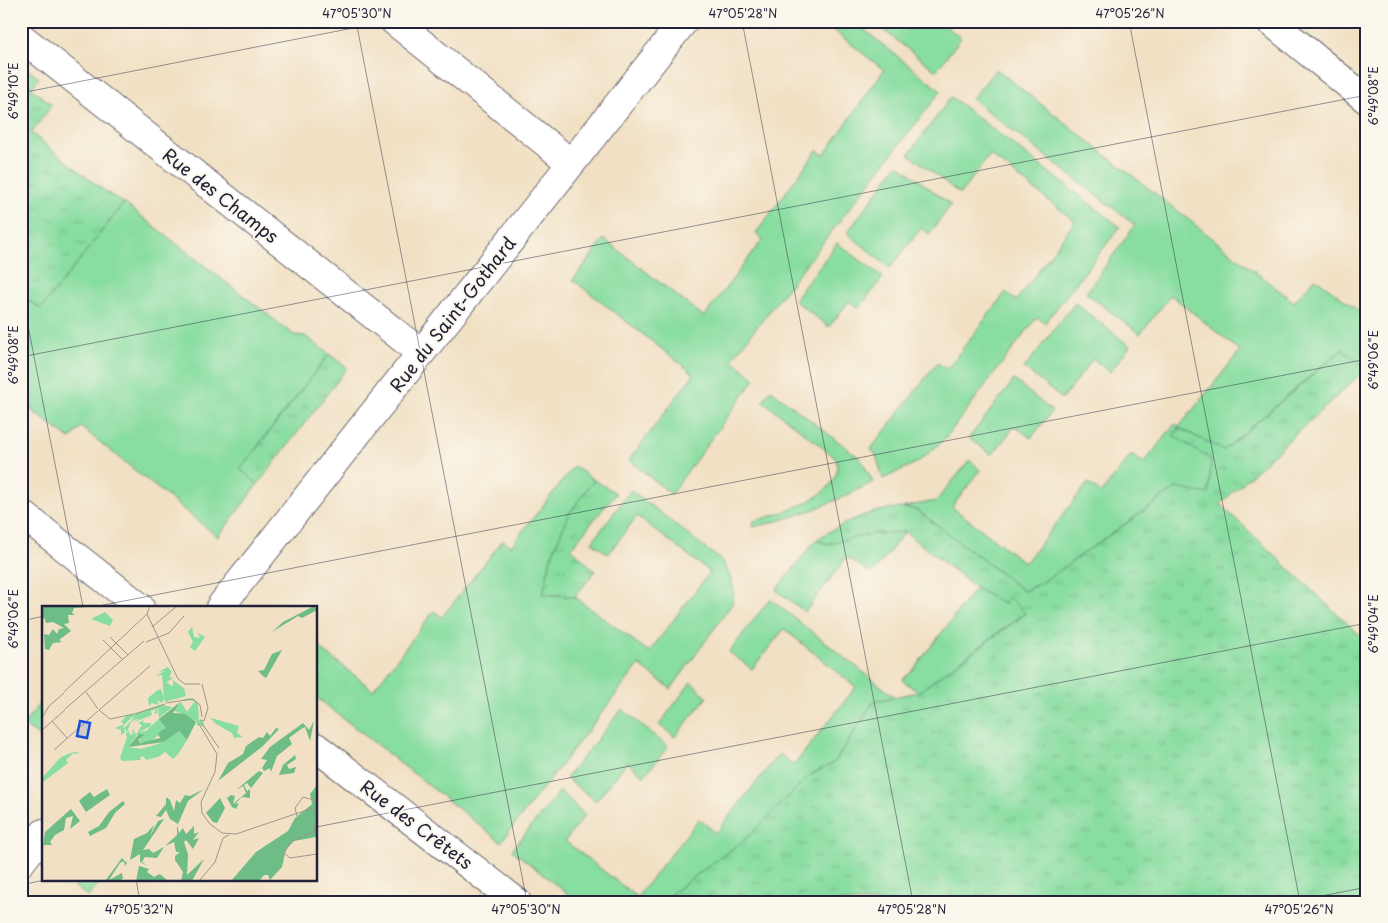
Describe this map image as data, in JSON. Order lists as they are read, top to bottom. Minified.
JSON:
{"streets":{"street":["Rue des Champs","Rue du Saint-Gothard","Rue des Crêtets"]},"crossings":[["Rue des Champs","Rue du Saint-Gothard"]],"coordinates":["47°05'30\"N","47°05'28\"N","47°05'26\"N","6°49'10\"E","6°49'08\"E","6°49'06\"E","6°49'04\"E","47°05'32\"N"]}
